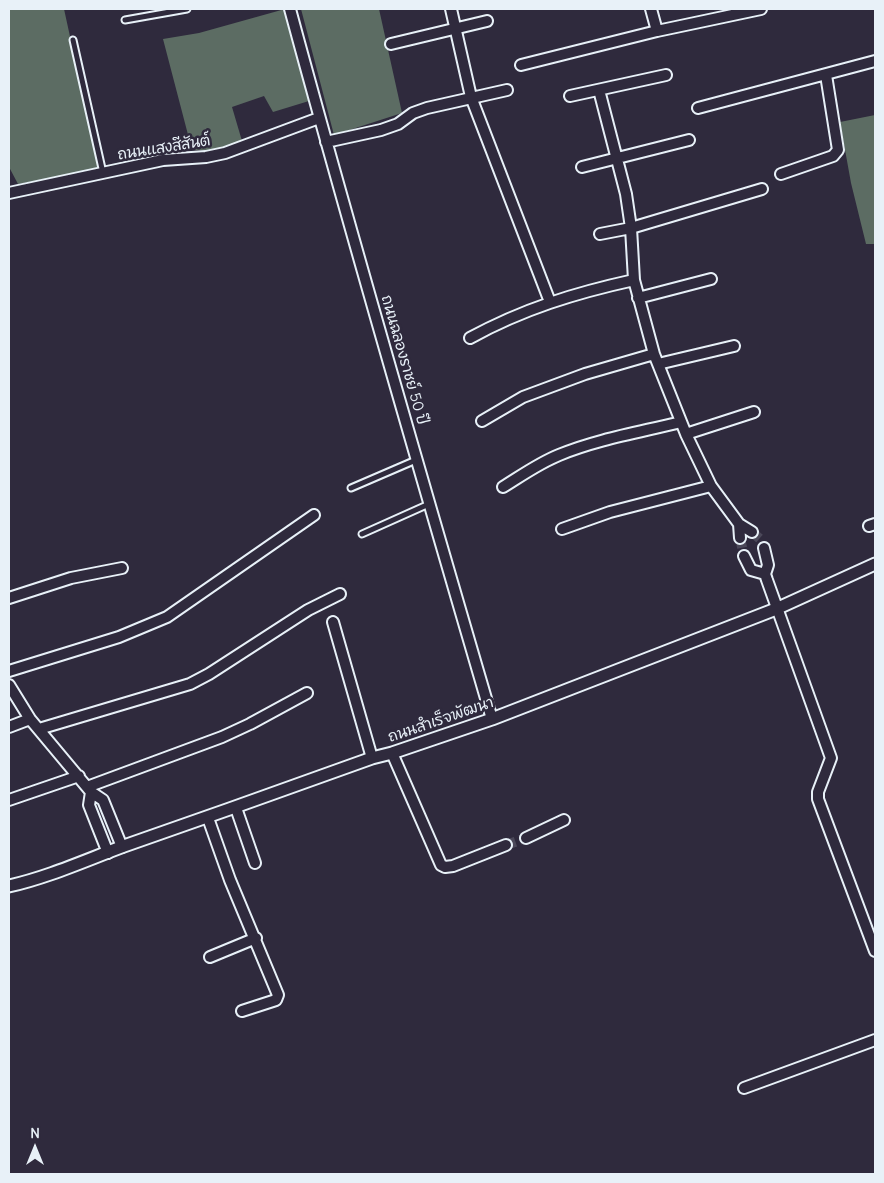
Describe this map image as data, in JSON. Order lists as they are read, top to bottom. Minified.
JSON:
{"streets":{"street":["ถนนแสงสีสันต์","ถนนฉลองราชย์ 50 ปี","ถนนสำเร็จพัฒนา"]},"crossings":[["ถนนแสงสีสันต์","ถนนฉลองราชย์ 50 ปี"],["ถนนฉลองราชย์ 50 ปี","ถนนสำเร็จพัฒนา"]],"north":"top"}
